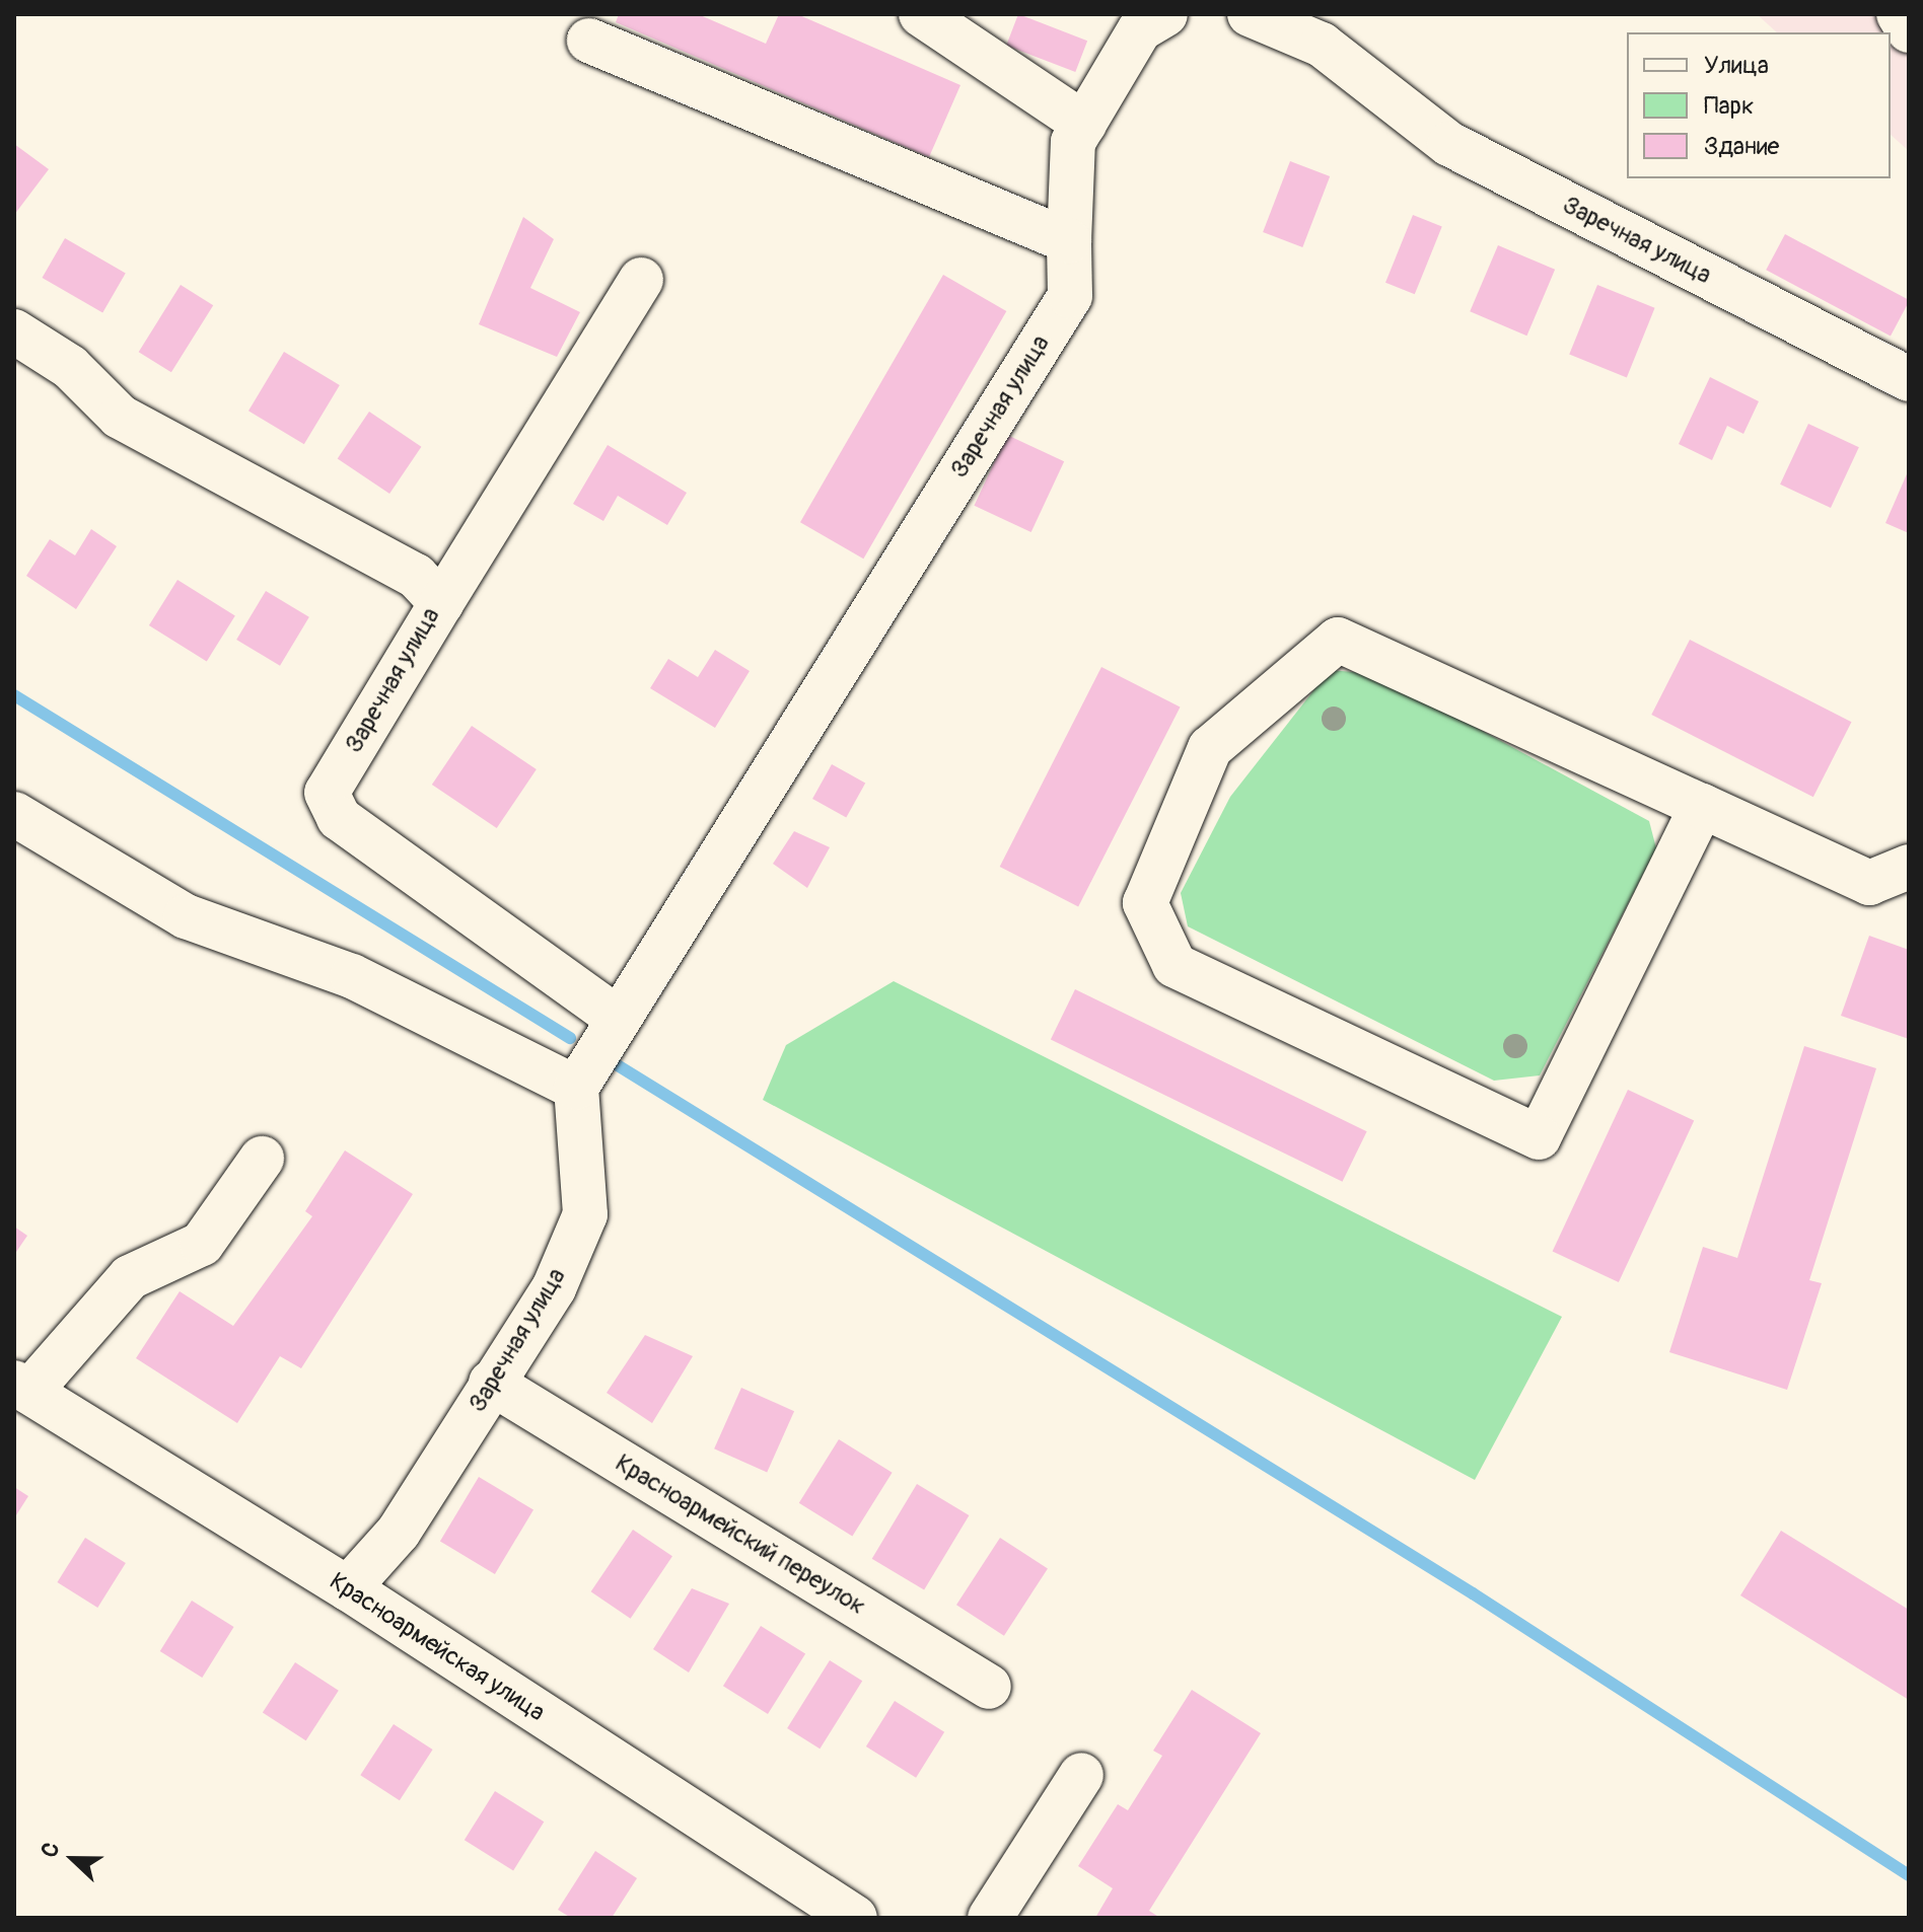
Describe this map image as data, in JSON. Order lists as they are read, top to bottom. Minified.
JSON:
{"streets":{"street":["Заречная улица","Красноармейский переулок","Красноармейская улица"]},"crossings":[["Заречная улица","Красноармейский переулок"],["Заречная улица","Красноармейская улица"]],"legend":["Улица","Парк","Здание"],"north":"left"}
